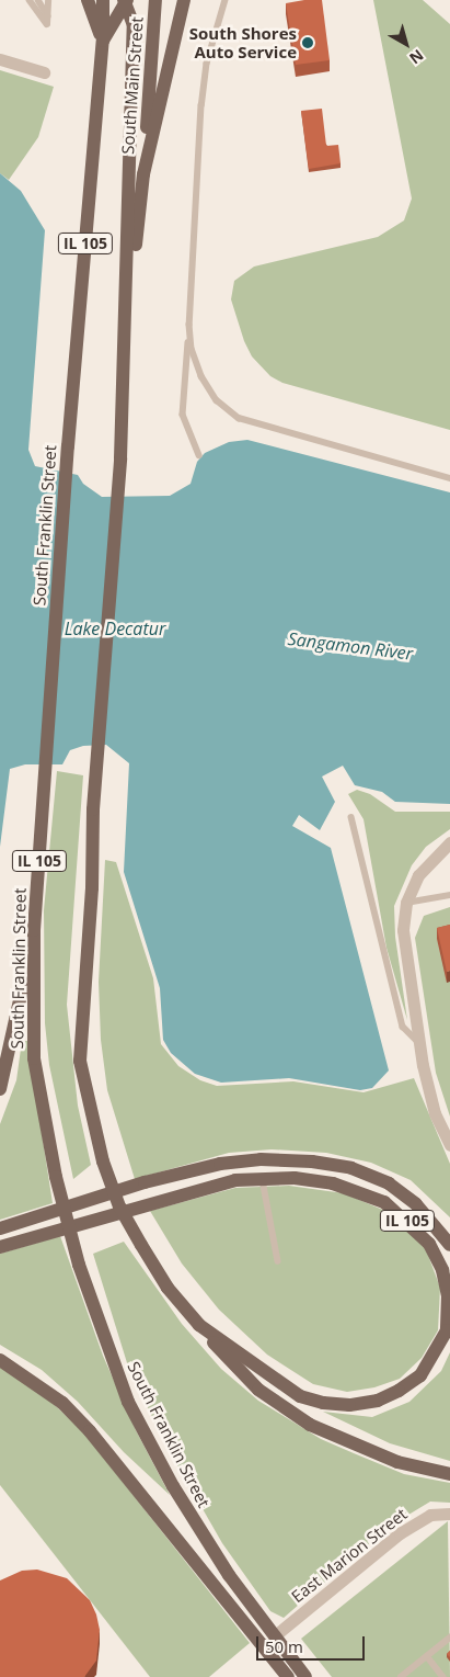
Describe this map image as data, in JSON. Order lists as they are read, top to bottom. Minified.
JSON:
{"streets":{"main road":["South Main Street","IL 105","South Franklin Street"],"street":["East Marion Street"]},"crossings":[["South Main Street","IL 105"],["IL 105","South Franklin Street"],["South Franklin Street","East Marion Street"]],"water":["Lake Decatur","Sangamon River"],"places":["South Shores Auto Service"],"scale_bar":"50 m","north":"bottom right"}
